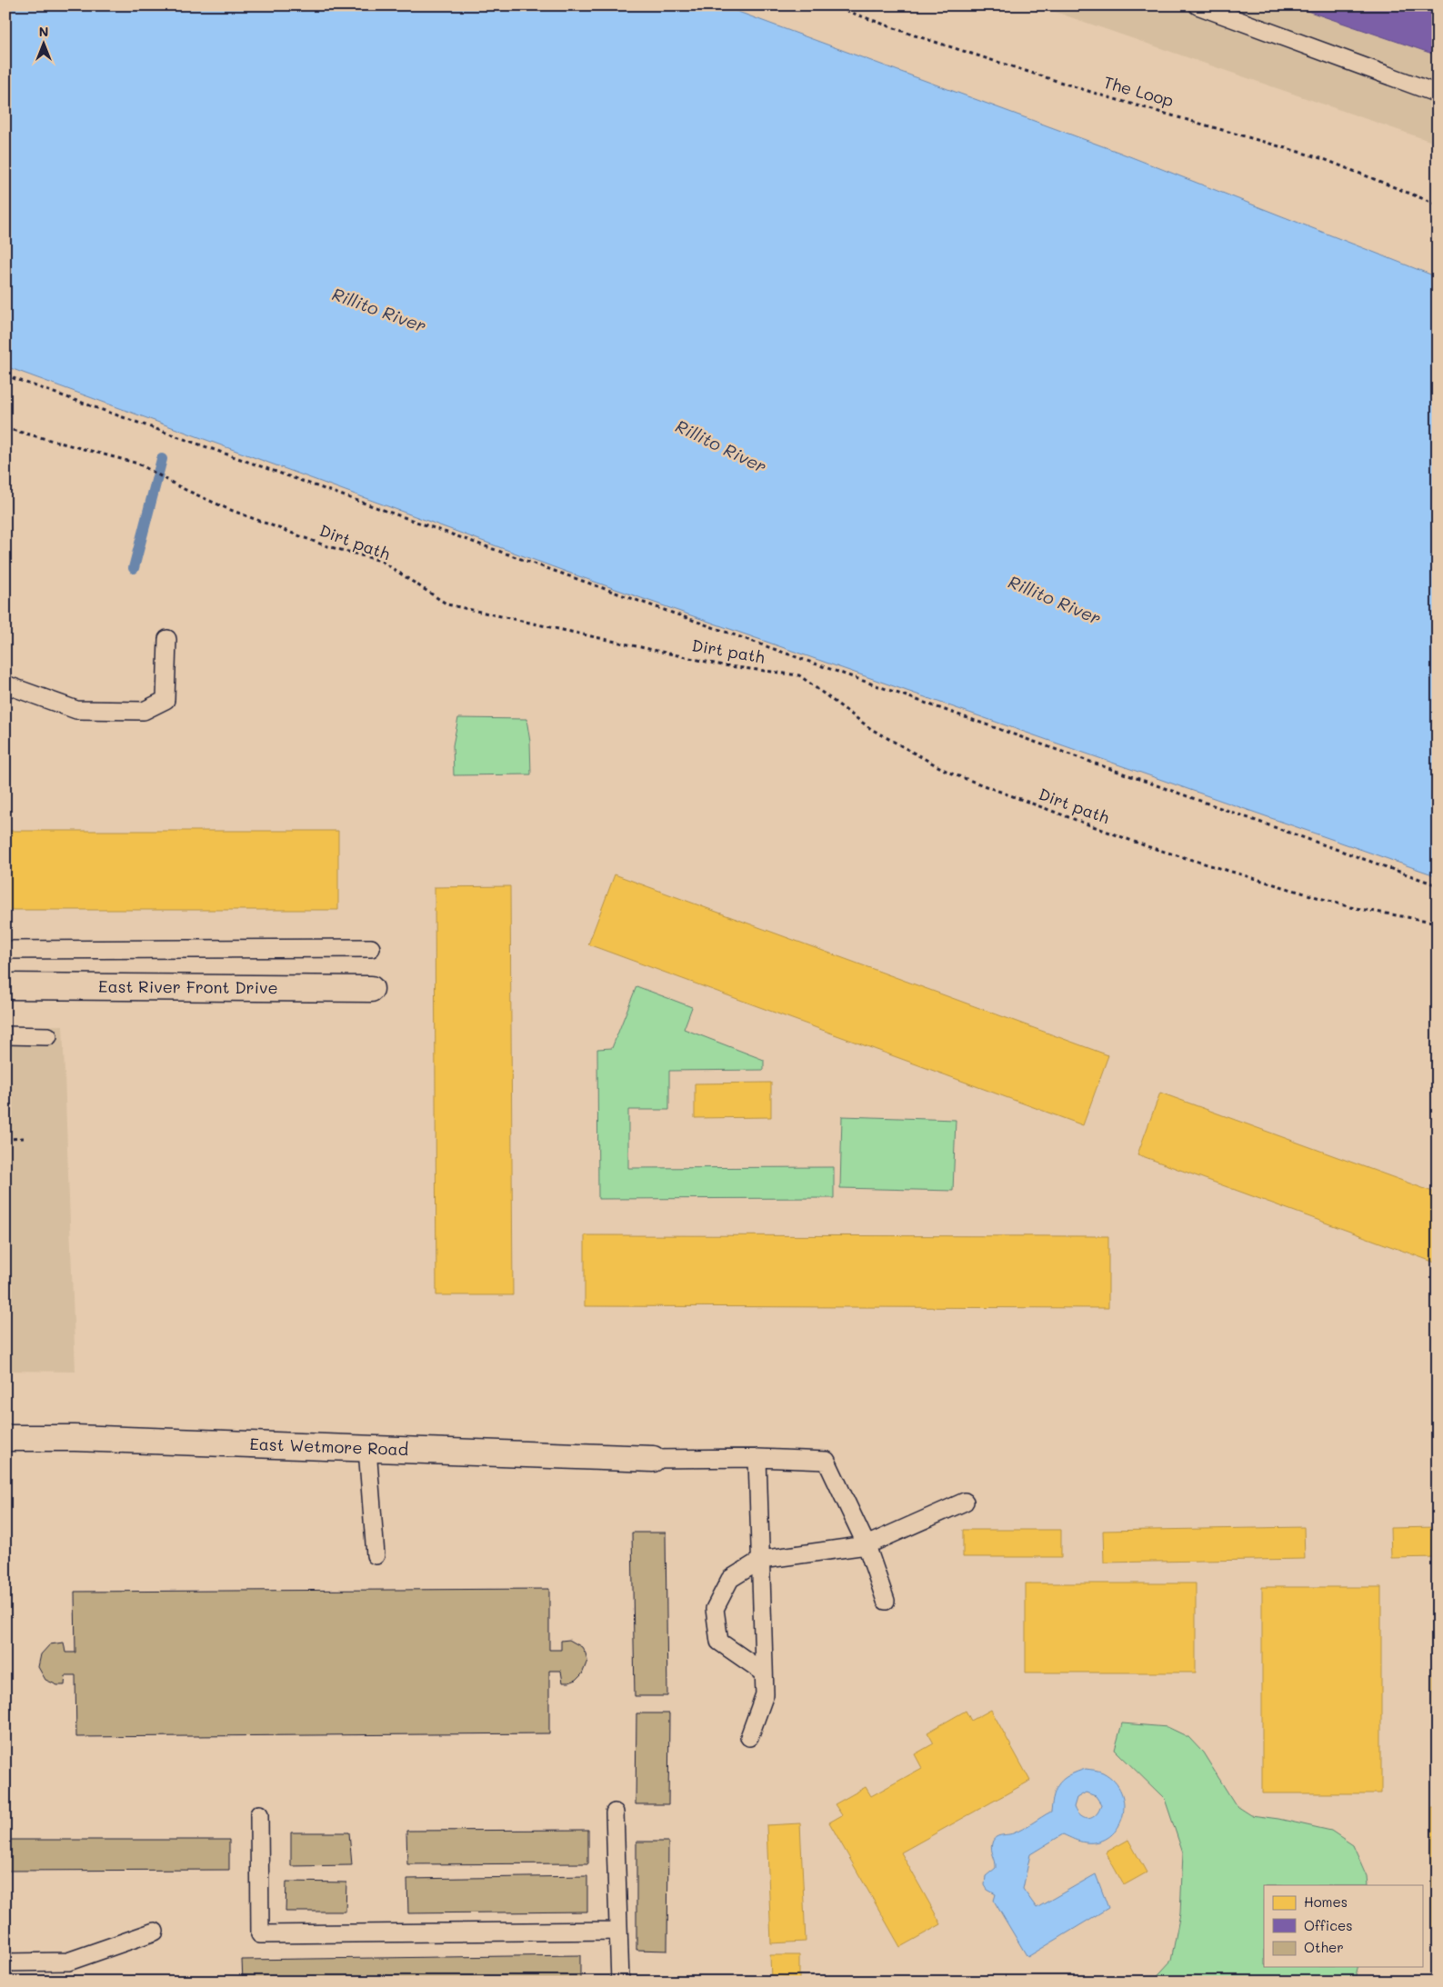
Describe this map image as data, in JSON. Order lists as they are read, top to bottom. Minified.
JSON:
{"streets":{"street":["East River Front Drive","East Wetmore Road"],"path":["The Loop","Dirt path"]},"water":["Rillito River"],"legend":["Homes","Offices","Other"],"north":"top"}
